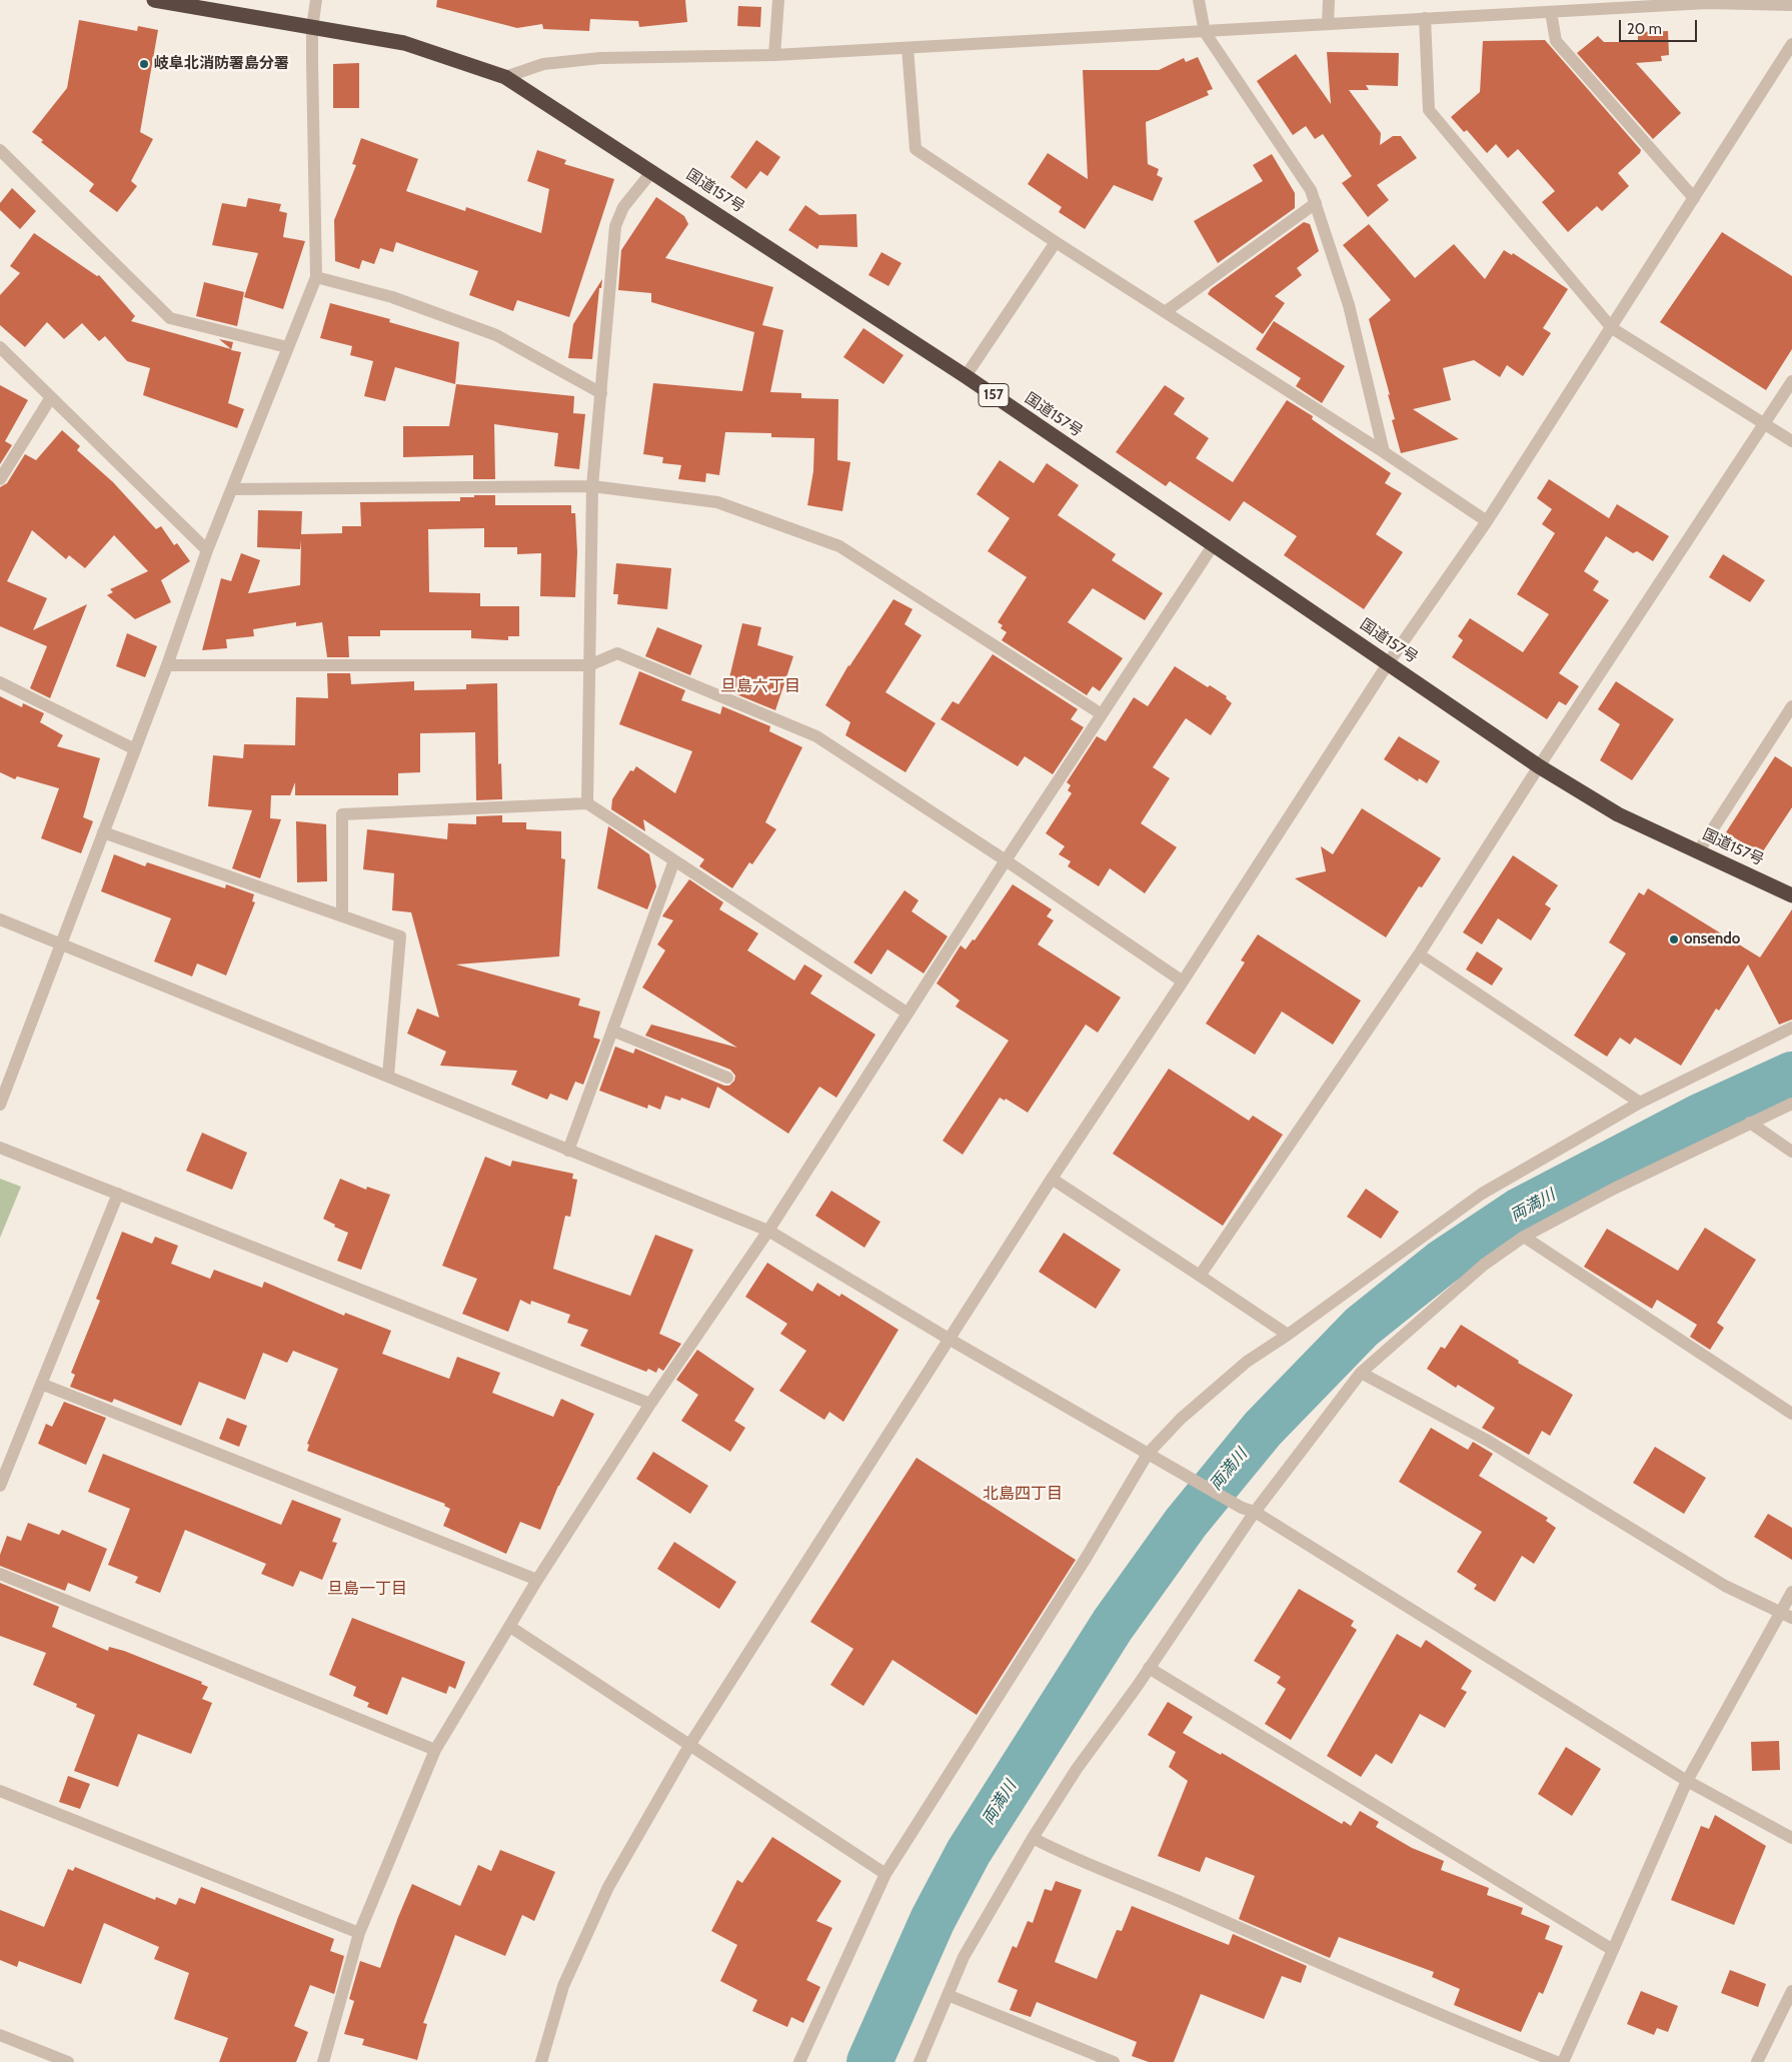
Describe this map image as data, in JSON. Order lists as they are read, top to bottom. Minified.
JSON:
{"streets":{"highway":["国道157号","157"]},"districts":["旦島六丁目","北島四丁目","旦島一丁目"],"water":["両満川"],"places":["岐阜北消防署島分署","onsendo"],"scale_bar":"20 m"}
